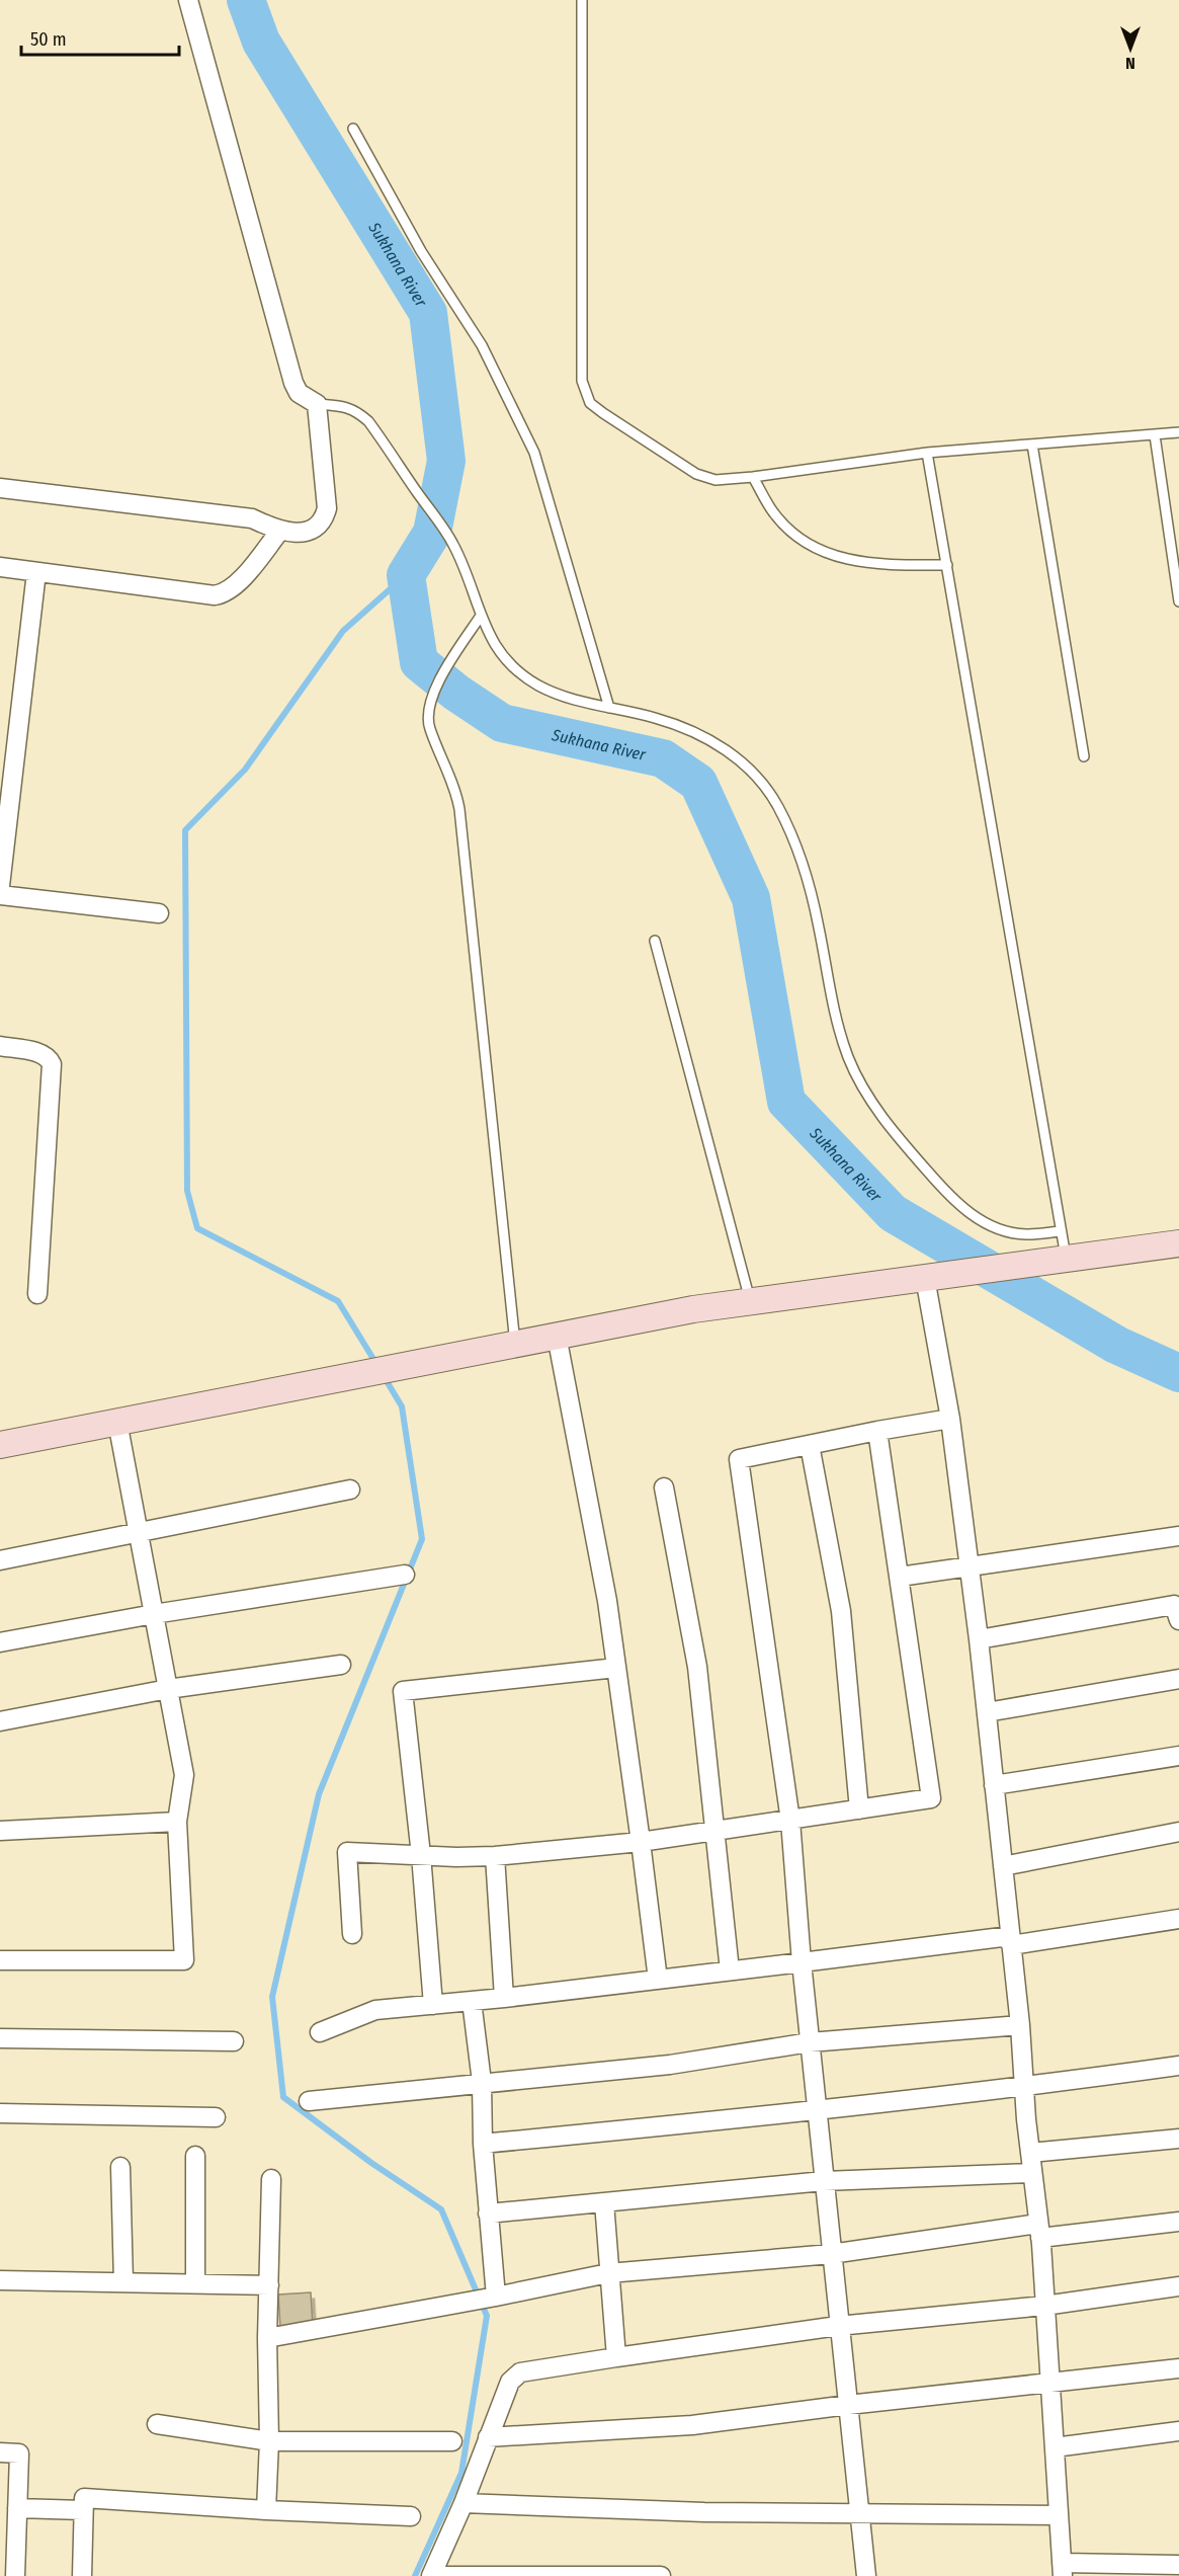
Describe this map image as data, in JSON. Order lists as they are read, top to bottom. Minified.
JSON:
{"water":["Sukhana River"],"scale_bar":"50 m","north":"bottom"}
